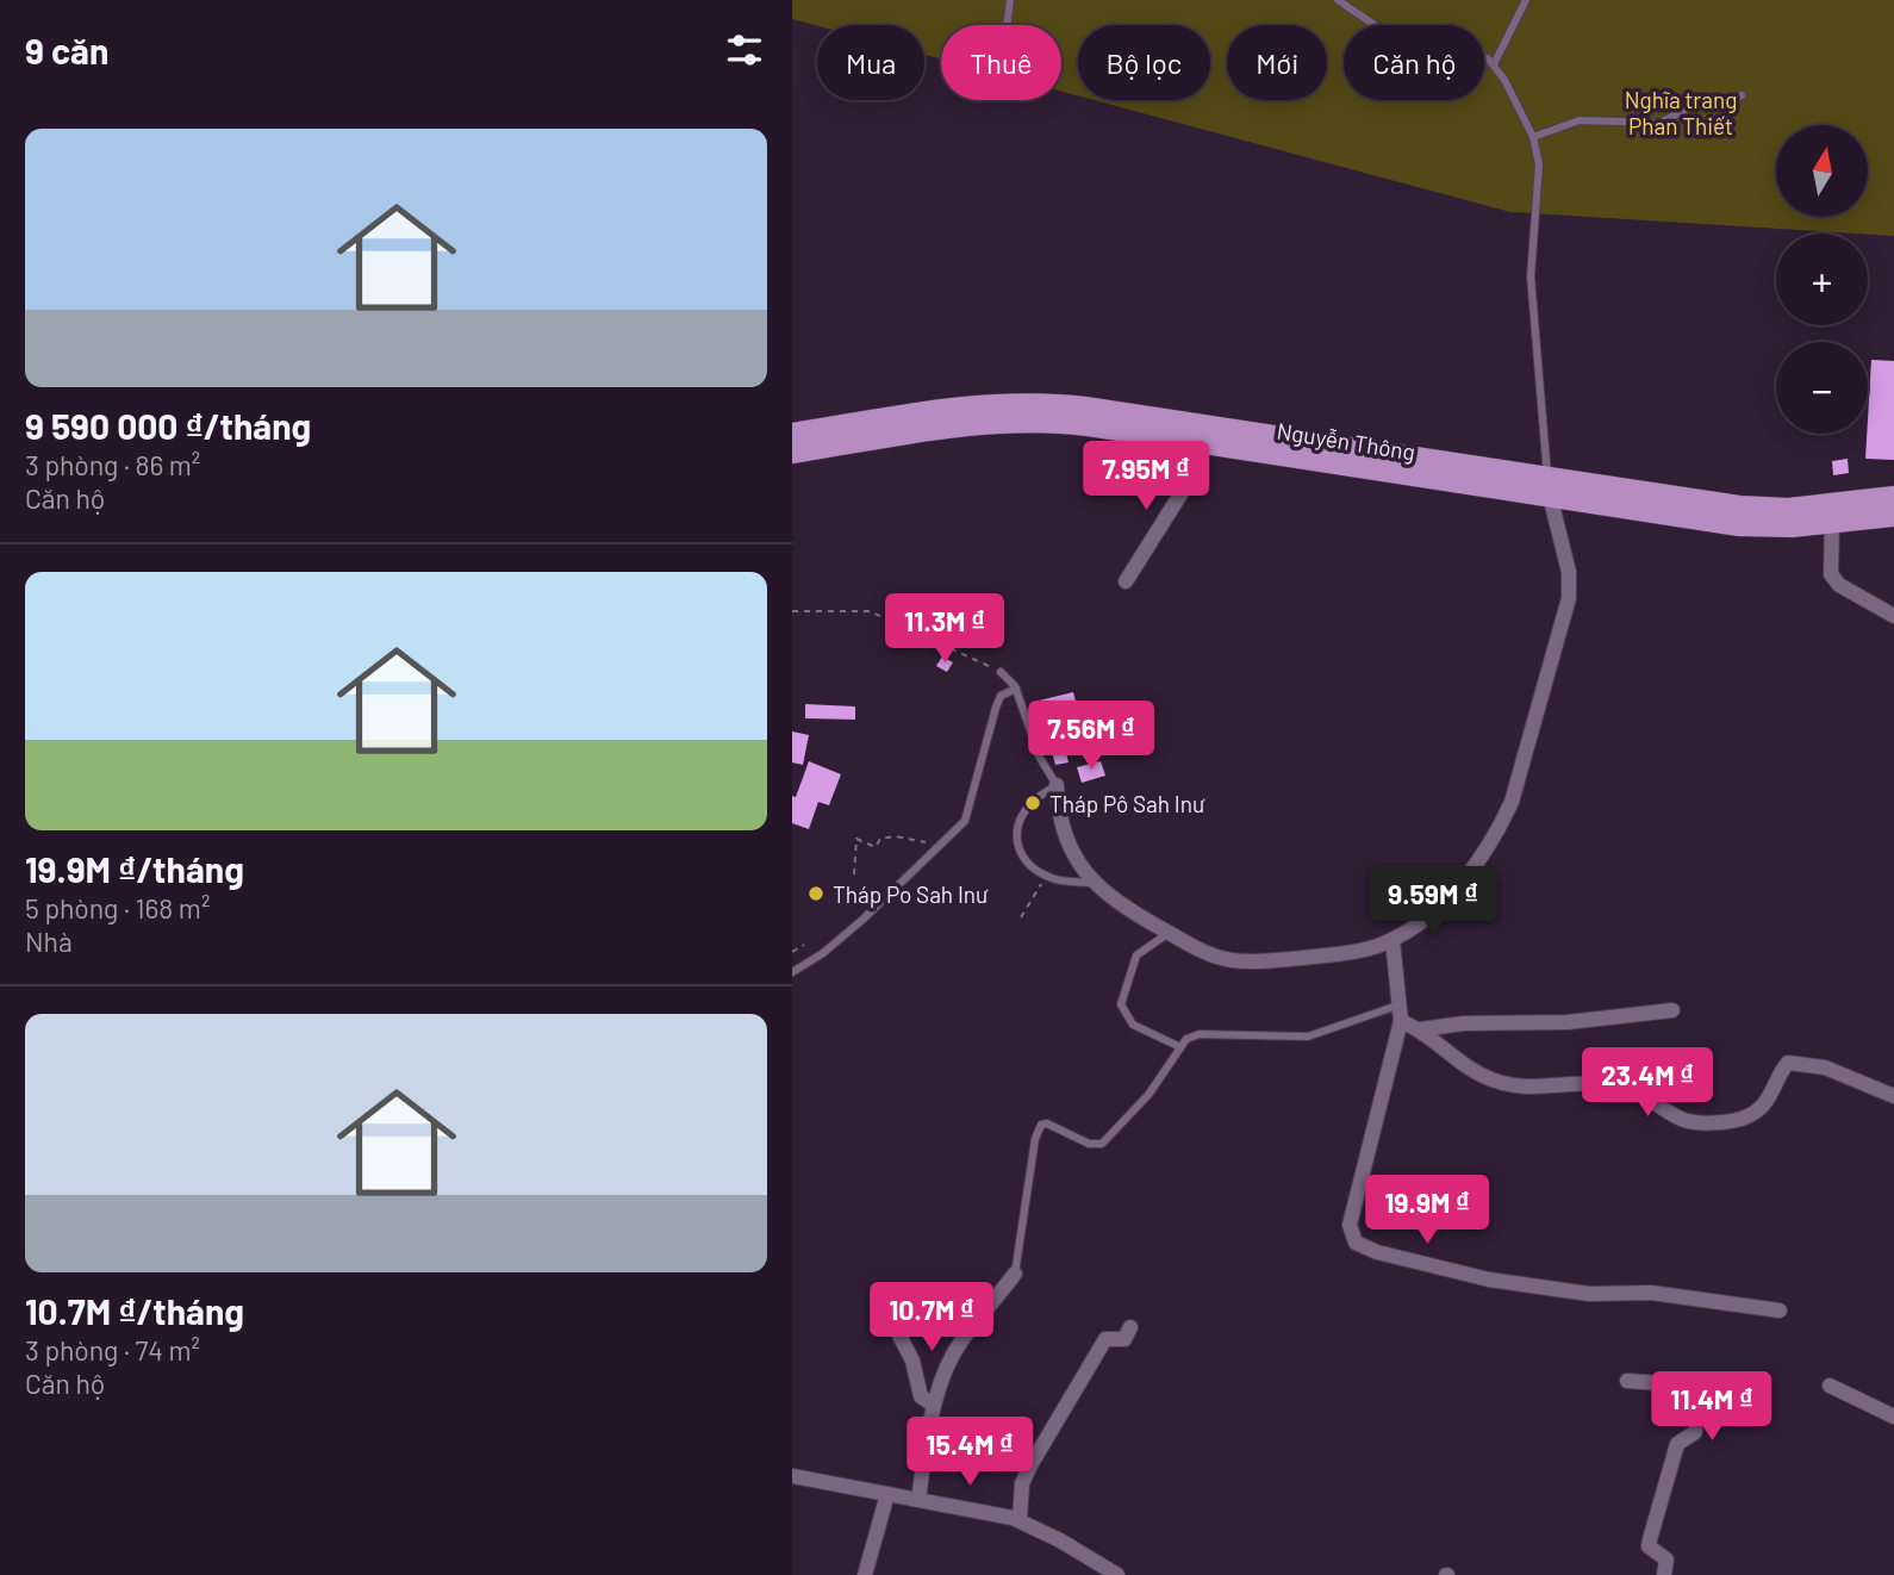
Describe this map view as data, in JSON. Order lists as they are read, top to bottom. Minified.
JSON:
{"streets":{"main road":["Nguyễn Thông"]},"parks":["Nghĩa trang Phan Thiết"],"places":["Tháp Pô Sah Inư","Tháp Po Sah Inư"],"north":"top","page":{"heading":"9 căn","chip":["Mua","Thuê","Bộ lọc","Mới","Căn hộ"],"list":[{"name":"9 590 000 ₫/tháng","note":"3 phòng · 86 m² · Căn hộ"},{"name":"19.9M ₫/tháng","note":"5 phòng · 168 m² · Nhà"},{"name":"10.7M ₫/tháng","note":"3 phòng · 74 m² · Căn hộ"}],"map_buttons":["+","−"],"price":["7.95M ₫","11.3M ₫","7.56M ₫","9.59M ₫","23.4M ₫","19.9M ₫","10.7M ₫","11.4M ₫","15.4M ₫"]}}
